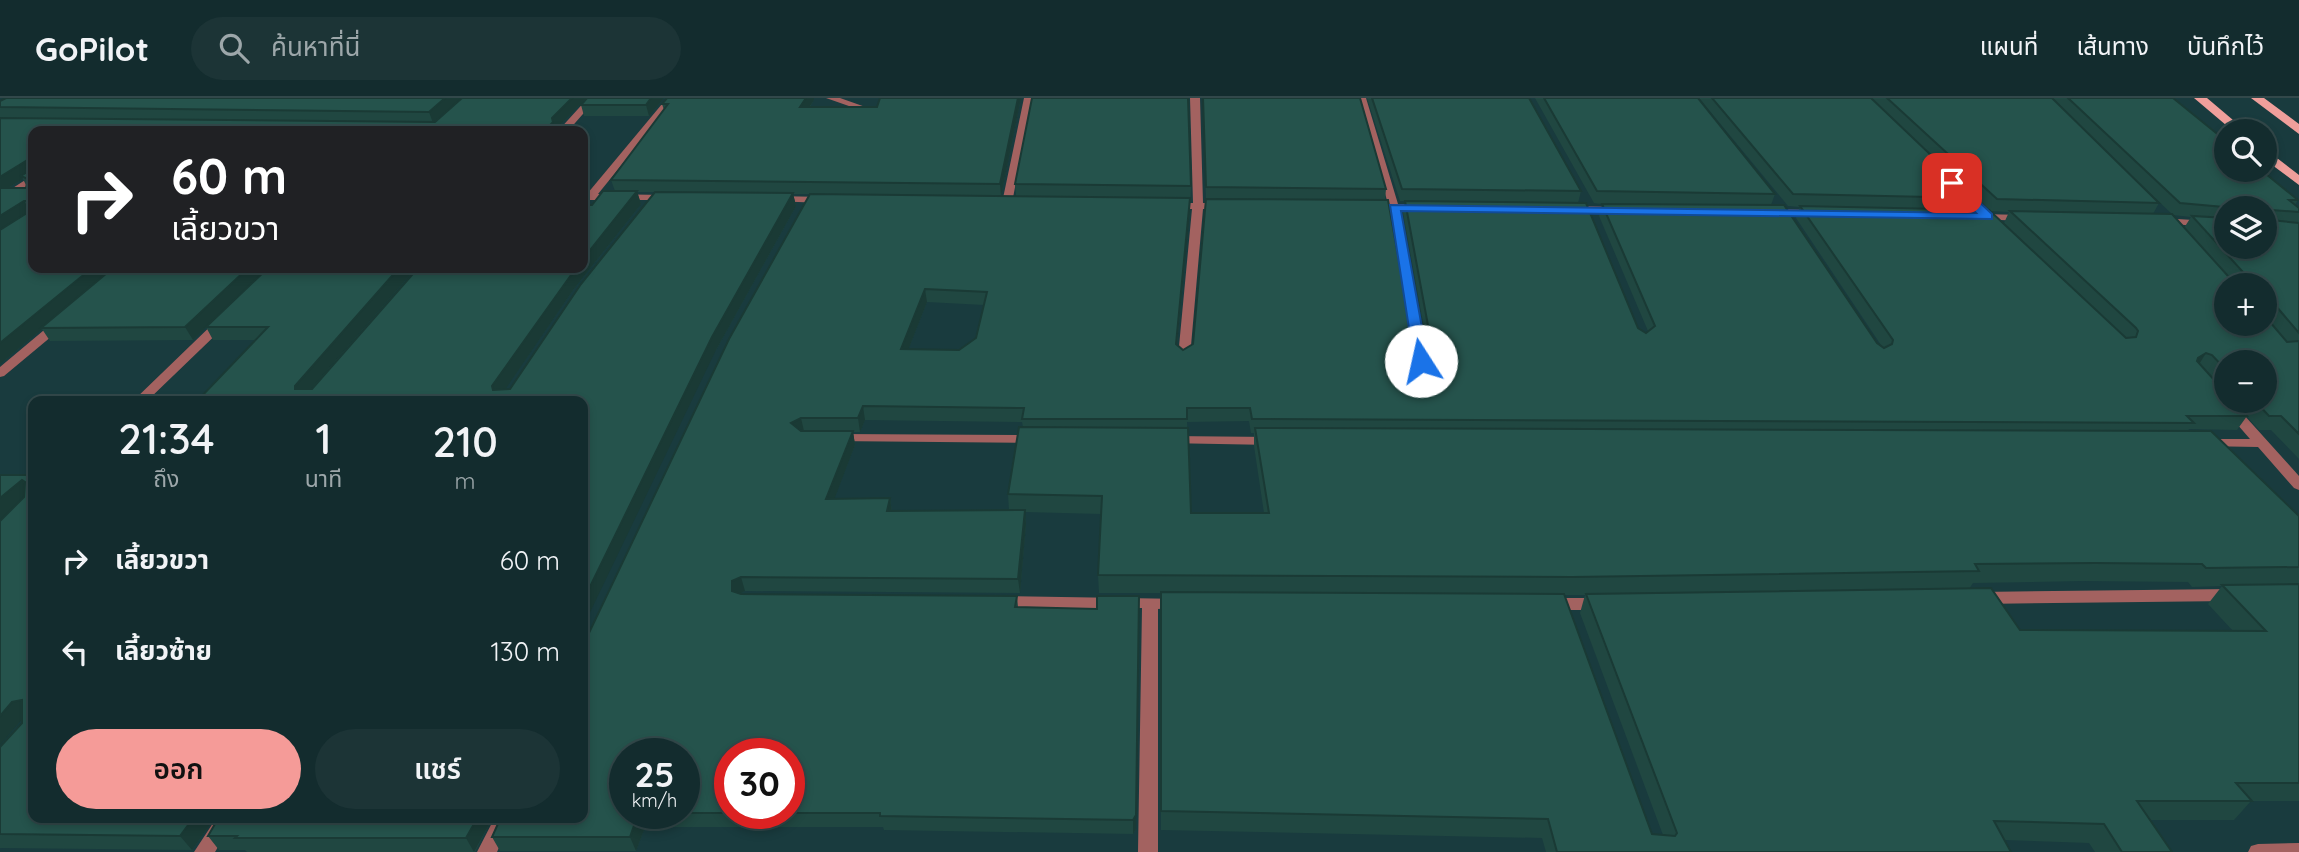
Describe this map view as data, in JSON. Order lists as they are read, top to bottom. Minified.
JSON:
{"page":{"header":"GoPilot","search":"ค้นหาที่นี่","nav":["แผนที่","เส้นทาง","บันทึกไว้"],"map_buttons":["+","−"],"turn":["60 m","เลี้ยวขวา"],"eta":["21:34","ถึง","1","นาที","210","m"],"list":[{"name":"เลี้ยวขวา","value":"60 m"},{"name":"เลี้ยวซ้าย","value":"130 m"}],"buttons":["ออก","แชร์"],"speed":"25 km/h","limit":"30"}}
